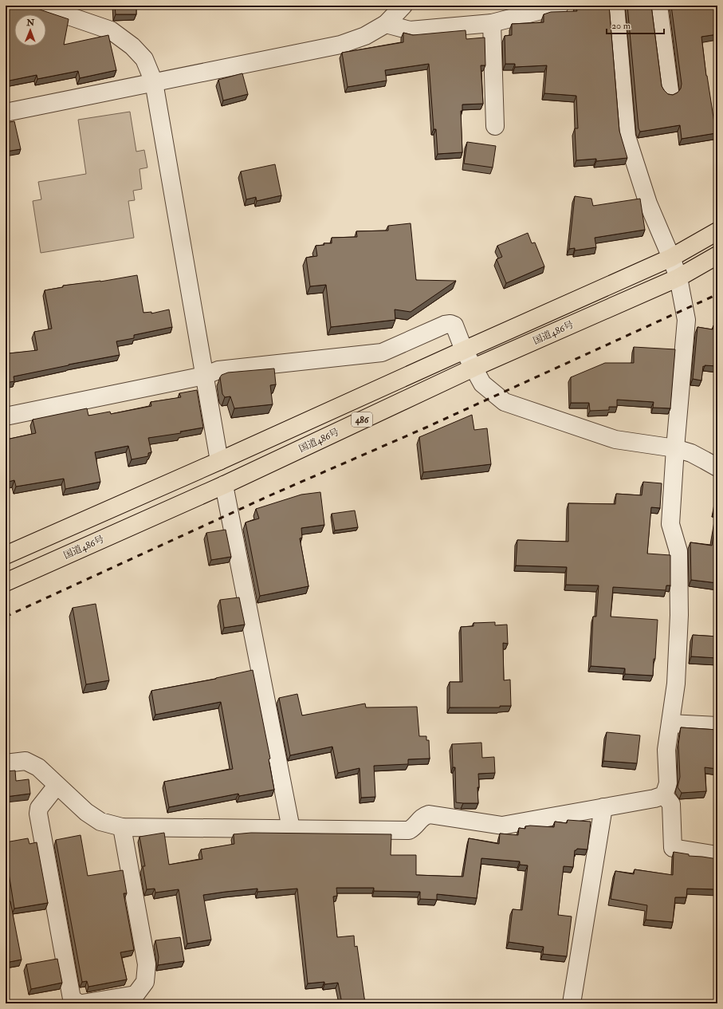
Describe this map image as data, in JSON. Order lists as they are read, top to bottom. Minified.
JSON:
{"streets":{"highway":["国道486号","486"]},"scale_bar":"20 m","north":"top"}
